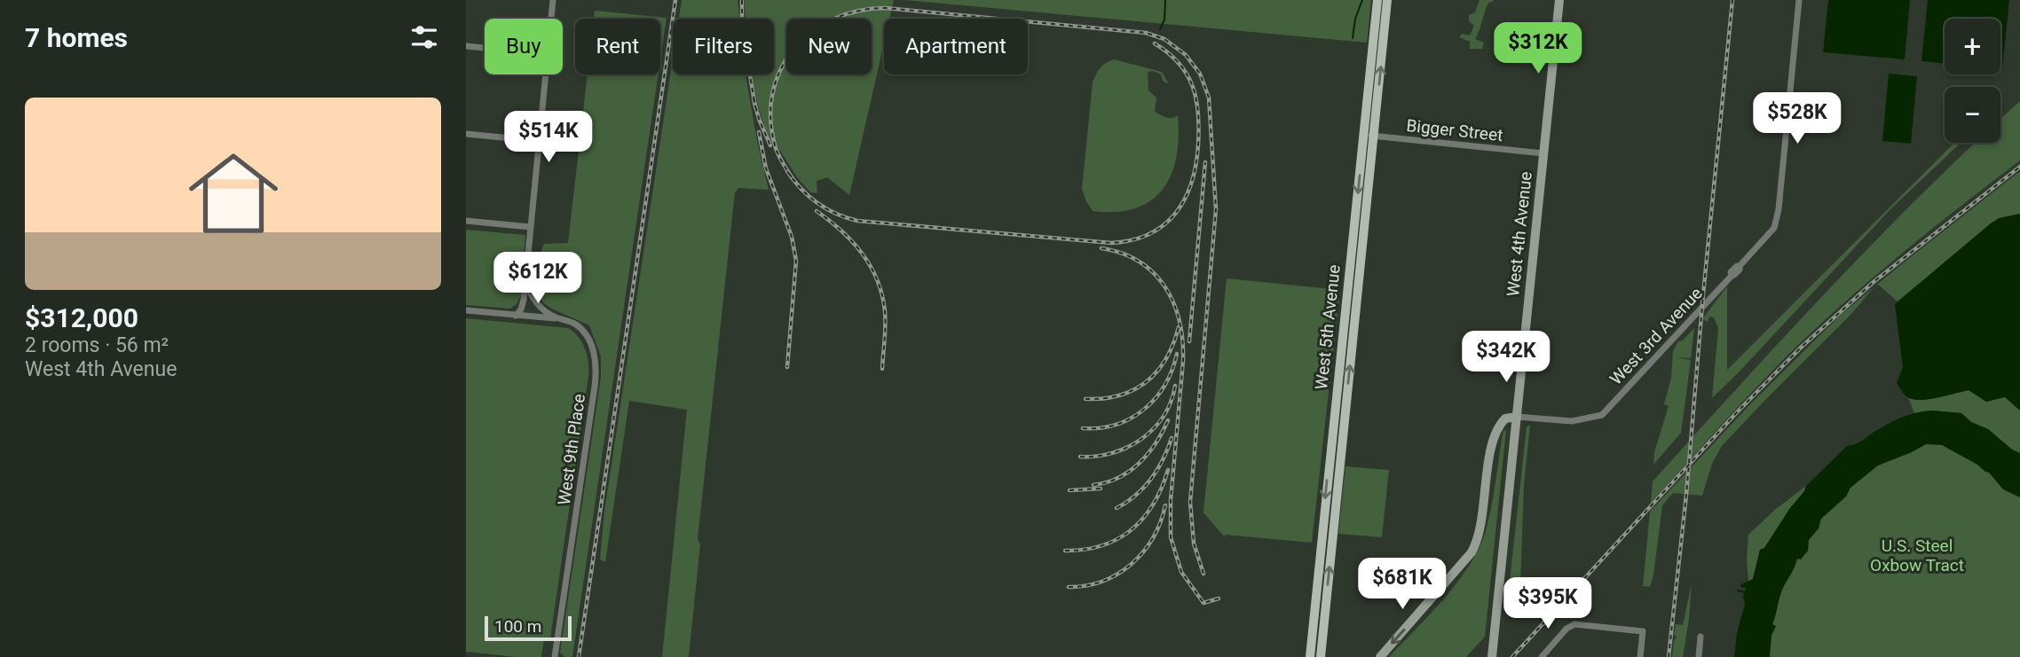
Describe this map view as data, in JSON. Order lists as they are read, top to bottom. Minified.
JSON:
{"streets":{"main road":["West 4th Avenue","West 5th Avenue"],"street":["Bigger Street","West 3rd Avenue","West 9th Place"]},"crossings":[["Bigger Street","West 4th Avenue"],["Bigger Street","West 5th Avenue"],["West 4th Avenue","West 3rd Avenue"]],"parks":["U.S. Steel Oxbow Tract"],"scale_bar":"100 m","page":{"heading":"7 homes","map_buttons":["+","−"],"chip":["Buy","Rent","Filters","New","Apartment"],"price":["$312K","$528K","$514K","$612K","$342K","$681K","$395K"],"list":[{"name":"$312,000","note":"2 rooms · 56 m² · West 4th Avenue"}],"scale":"100 m"}}
